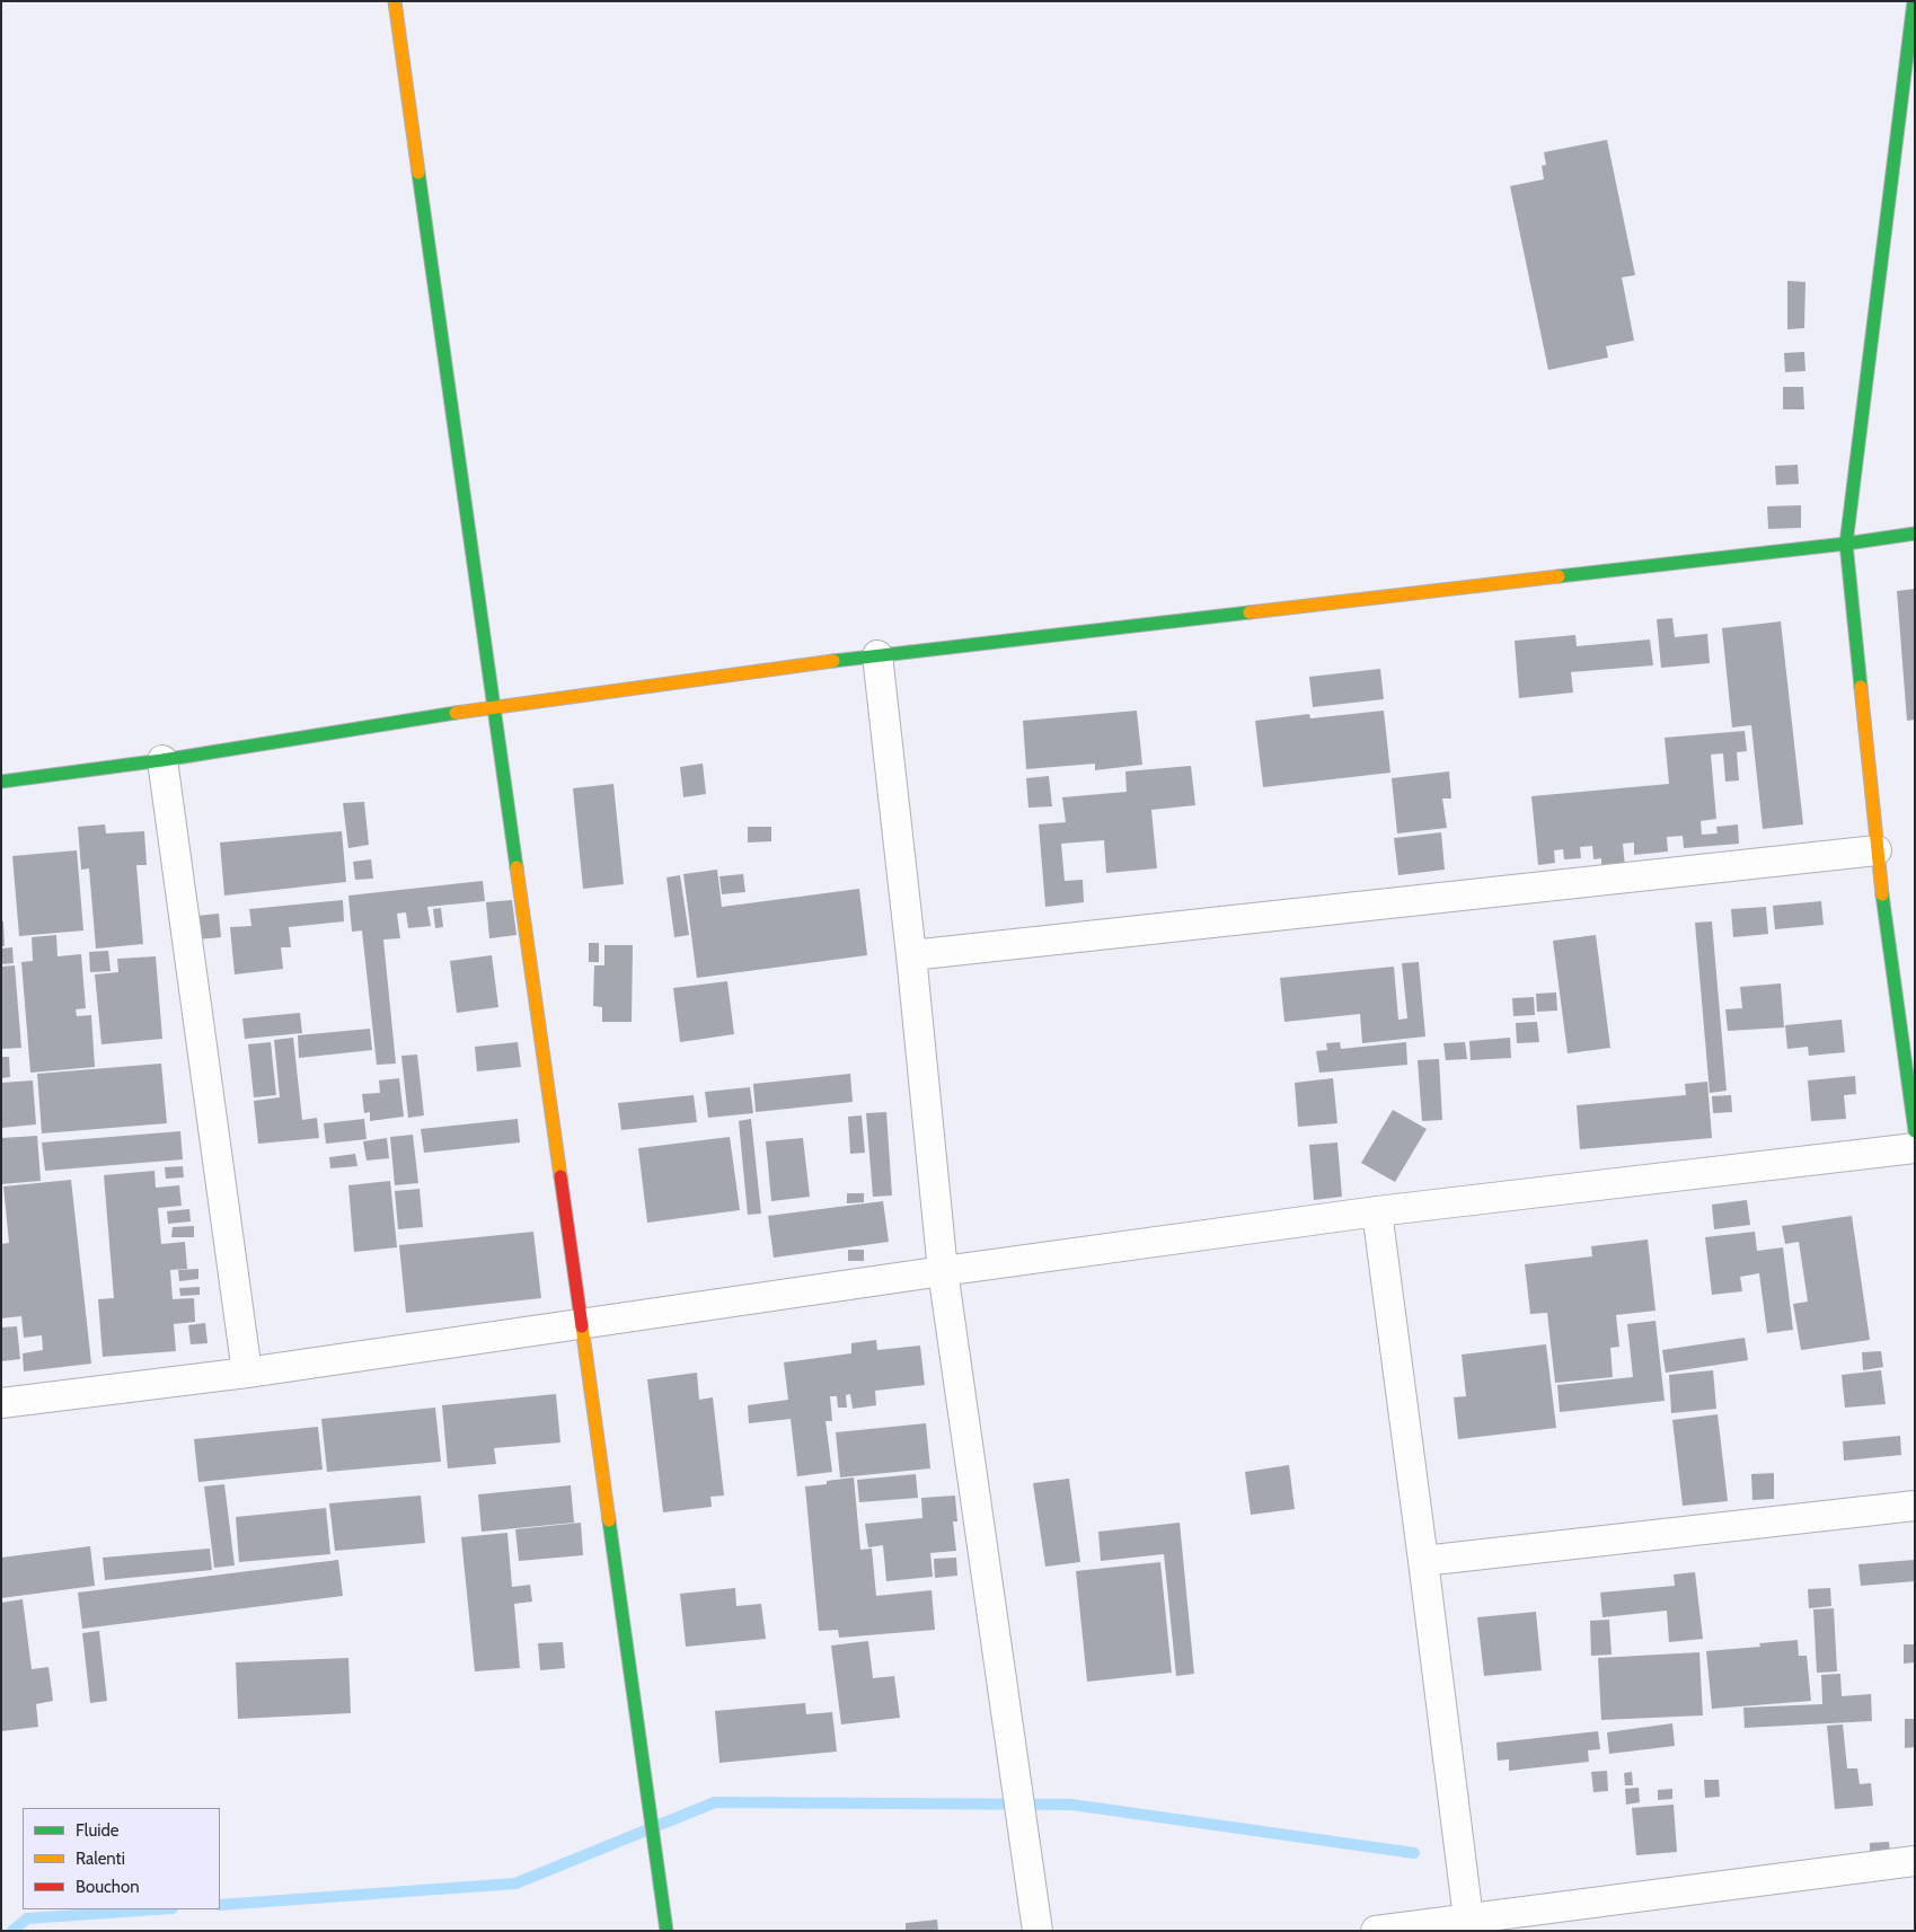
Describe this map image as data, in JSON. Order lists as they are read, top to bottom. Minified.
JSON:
{"legend":["Fluide","Ralenti","Bouchon"]}
